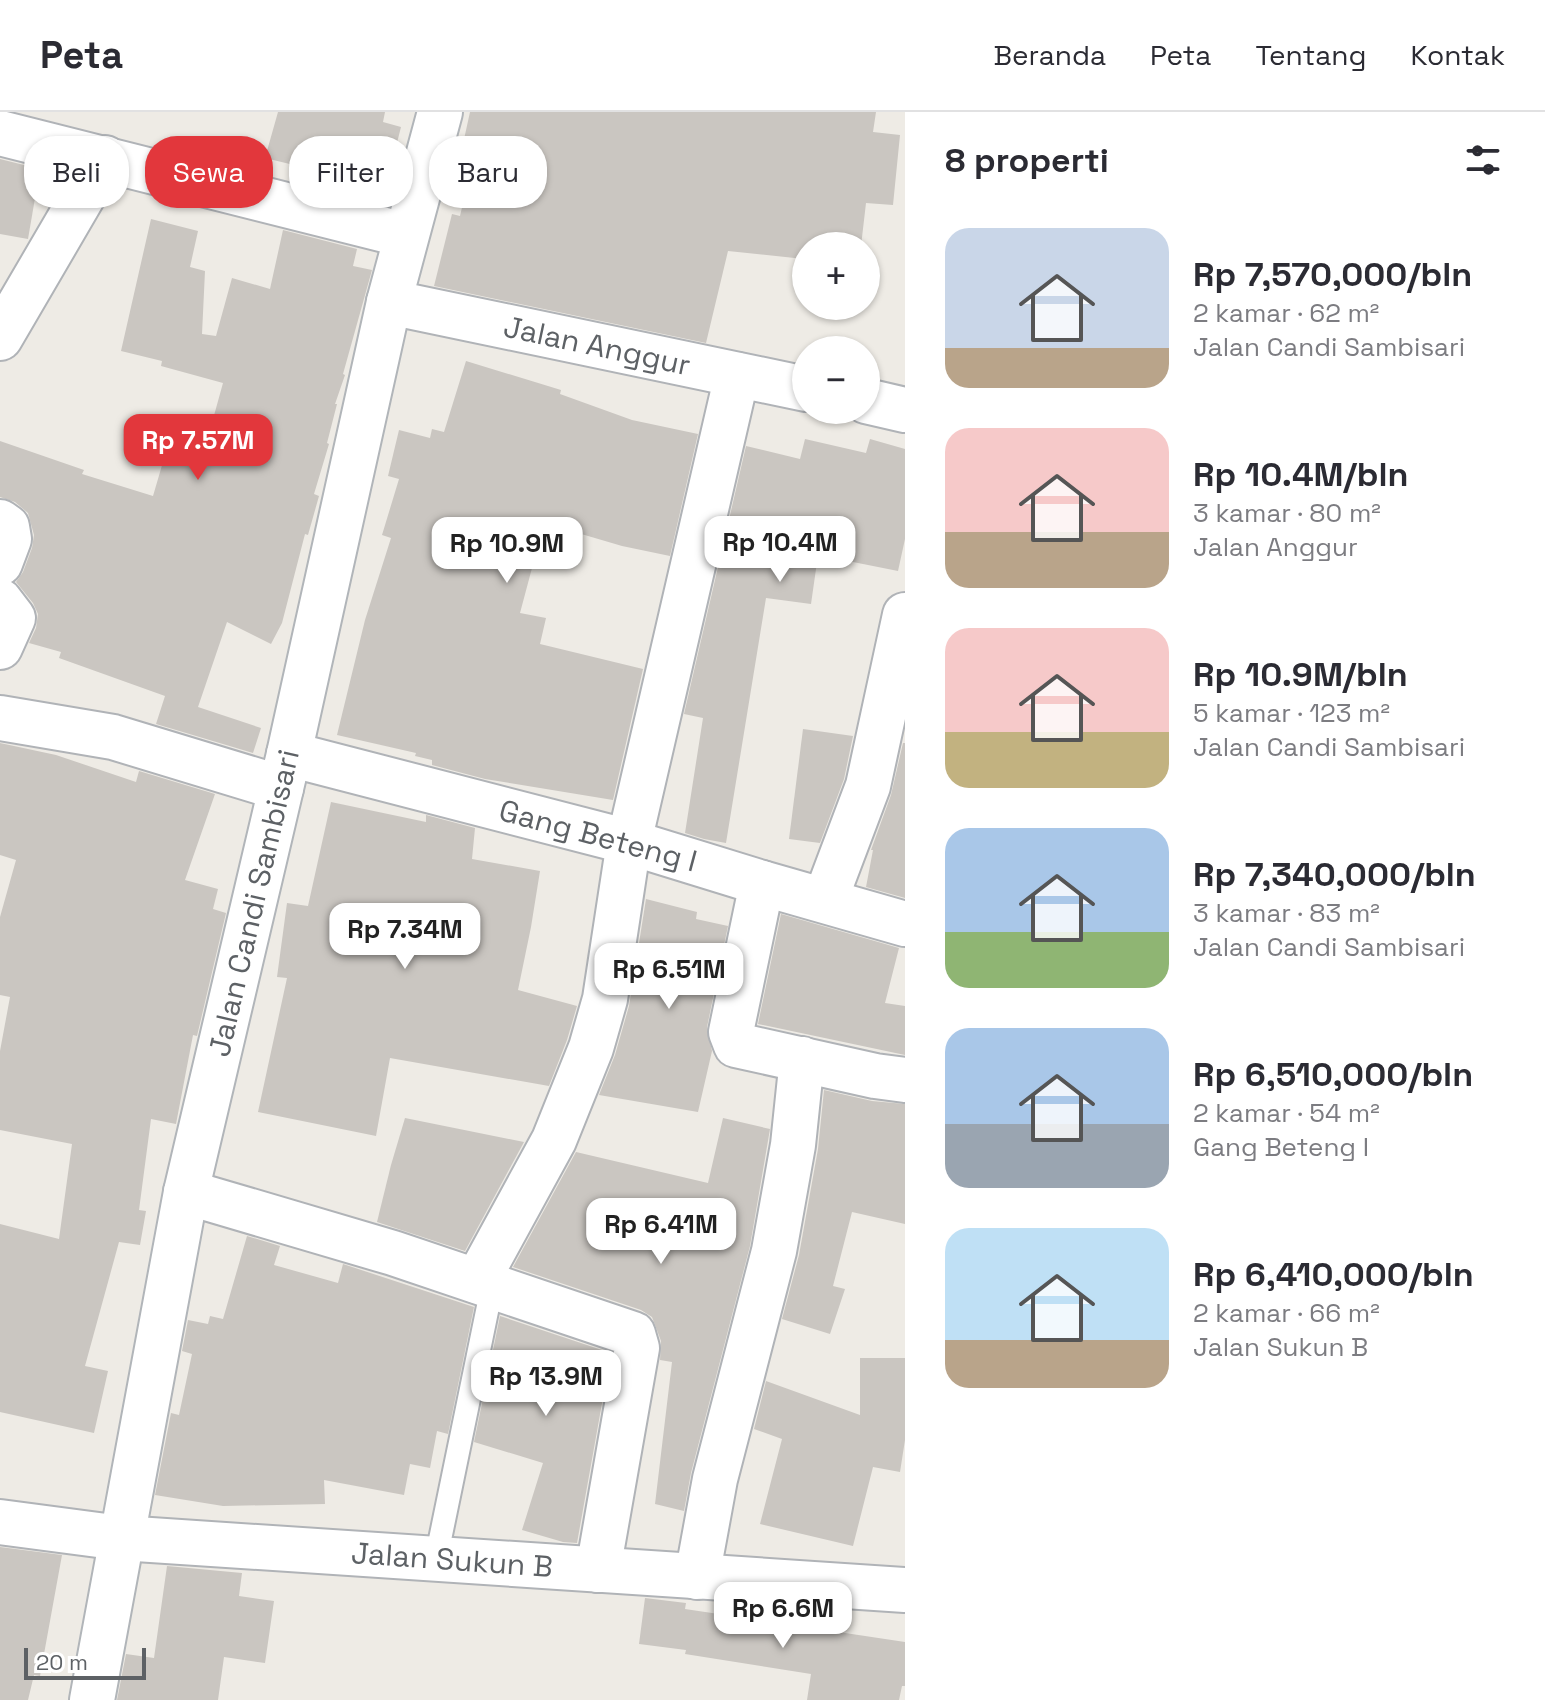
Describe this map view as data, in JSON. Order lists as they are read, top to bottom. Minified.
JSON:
{"streets":{"street":["Jalan Anggur","Gang Beteng I","Jalan Candi Sambisari","Jalan Sukun B"]},"crossings":[["Jalan Anggur","Jalan Candi Sambisari"],["Gang Beteng I","Jalan Candi Sambisari"],["Jalan Candi Sambisari","Jalan Sukun B"]],"scale_bar":"20 m","page":{"header":"Peta","nav":["Beranda","Peta","Tentang","Kontak"],"heading":"8 properti","chip":["Beli","Sewa","Filter","Baru"],"list":[{"name":"Rp 7,570,000/bln","note":"2 kamar · 62 m² · Jalan Candi Sambisari"},{"name":"Rp 10.4M/bln","note":"3 kamar · 80 m² · Jalan Anggur"},{"name":"Rp 10.9M/bln","note":"5 kamar · 123 m² · Jalan Candi Sambisari"},{"name":"Rp 7,340,000/bln","note":"3 kamar · 83 m² · Jalan Candi Sambisari"},{"name":"Rp 6,510,000/bln","note":"2 kamar · 54 m² · Gang Beteng I"},{"name":"Rp 6,410,000/bln","note":"2 kamar · 66 m² · Jalan Sukun B"}],"map_buttons":["+","−"],"price":["Rp 7.57M","Rp 10.4M","Rp 10.9M","Rp 7.34M","Rp 6.51M","Rp 6.41M","Rp 13.9M","Rp 6.6M"],"scale":"20 m"}}
